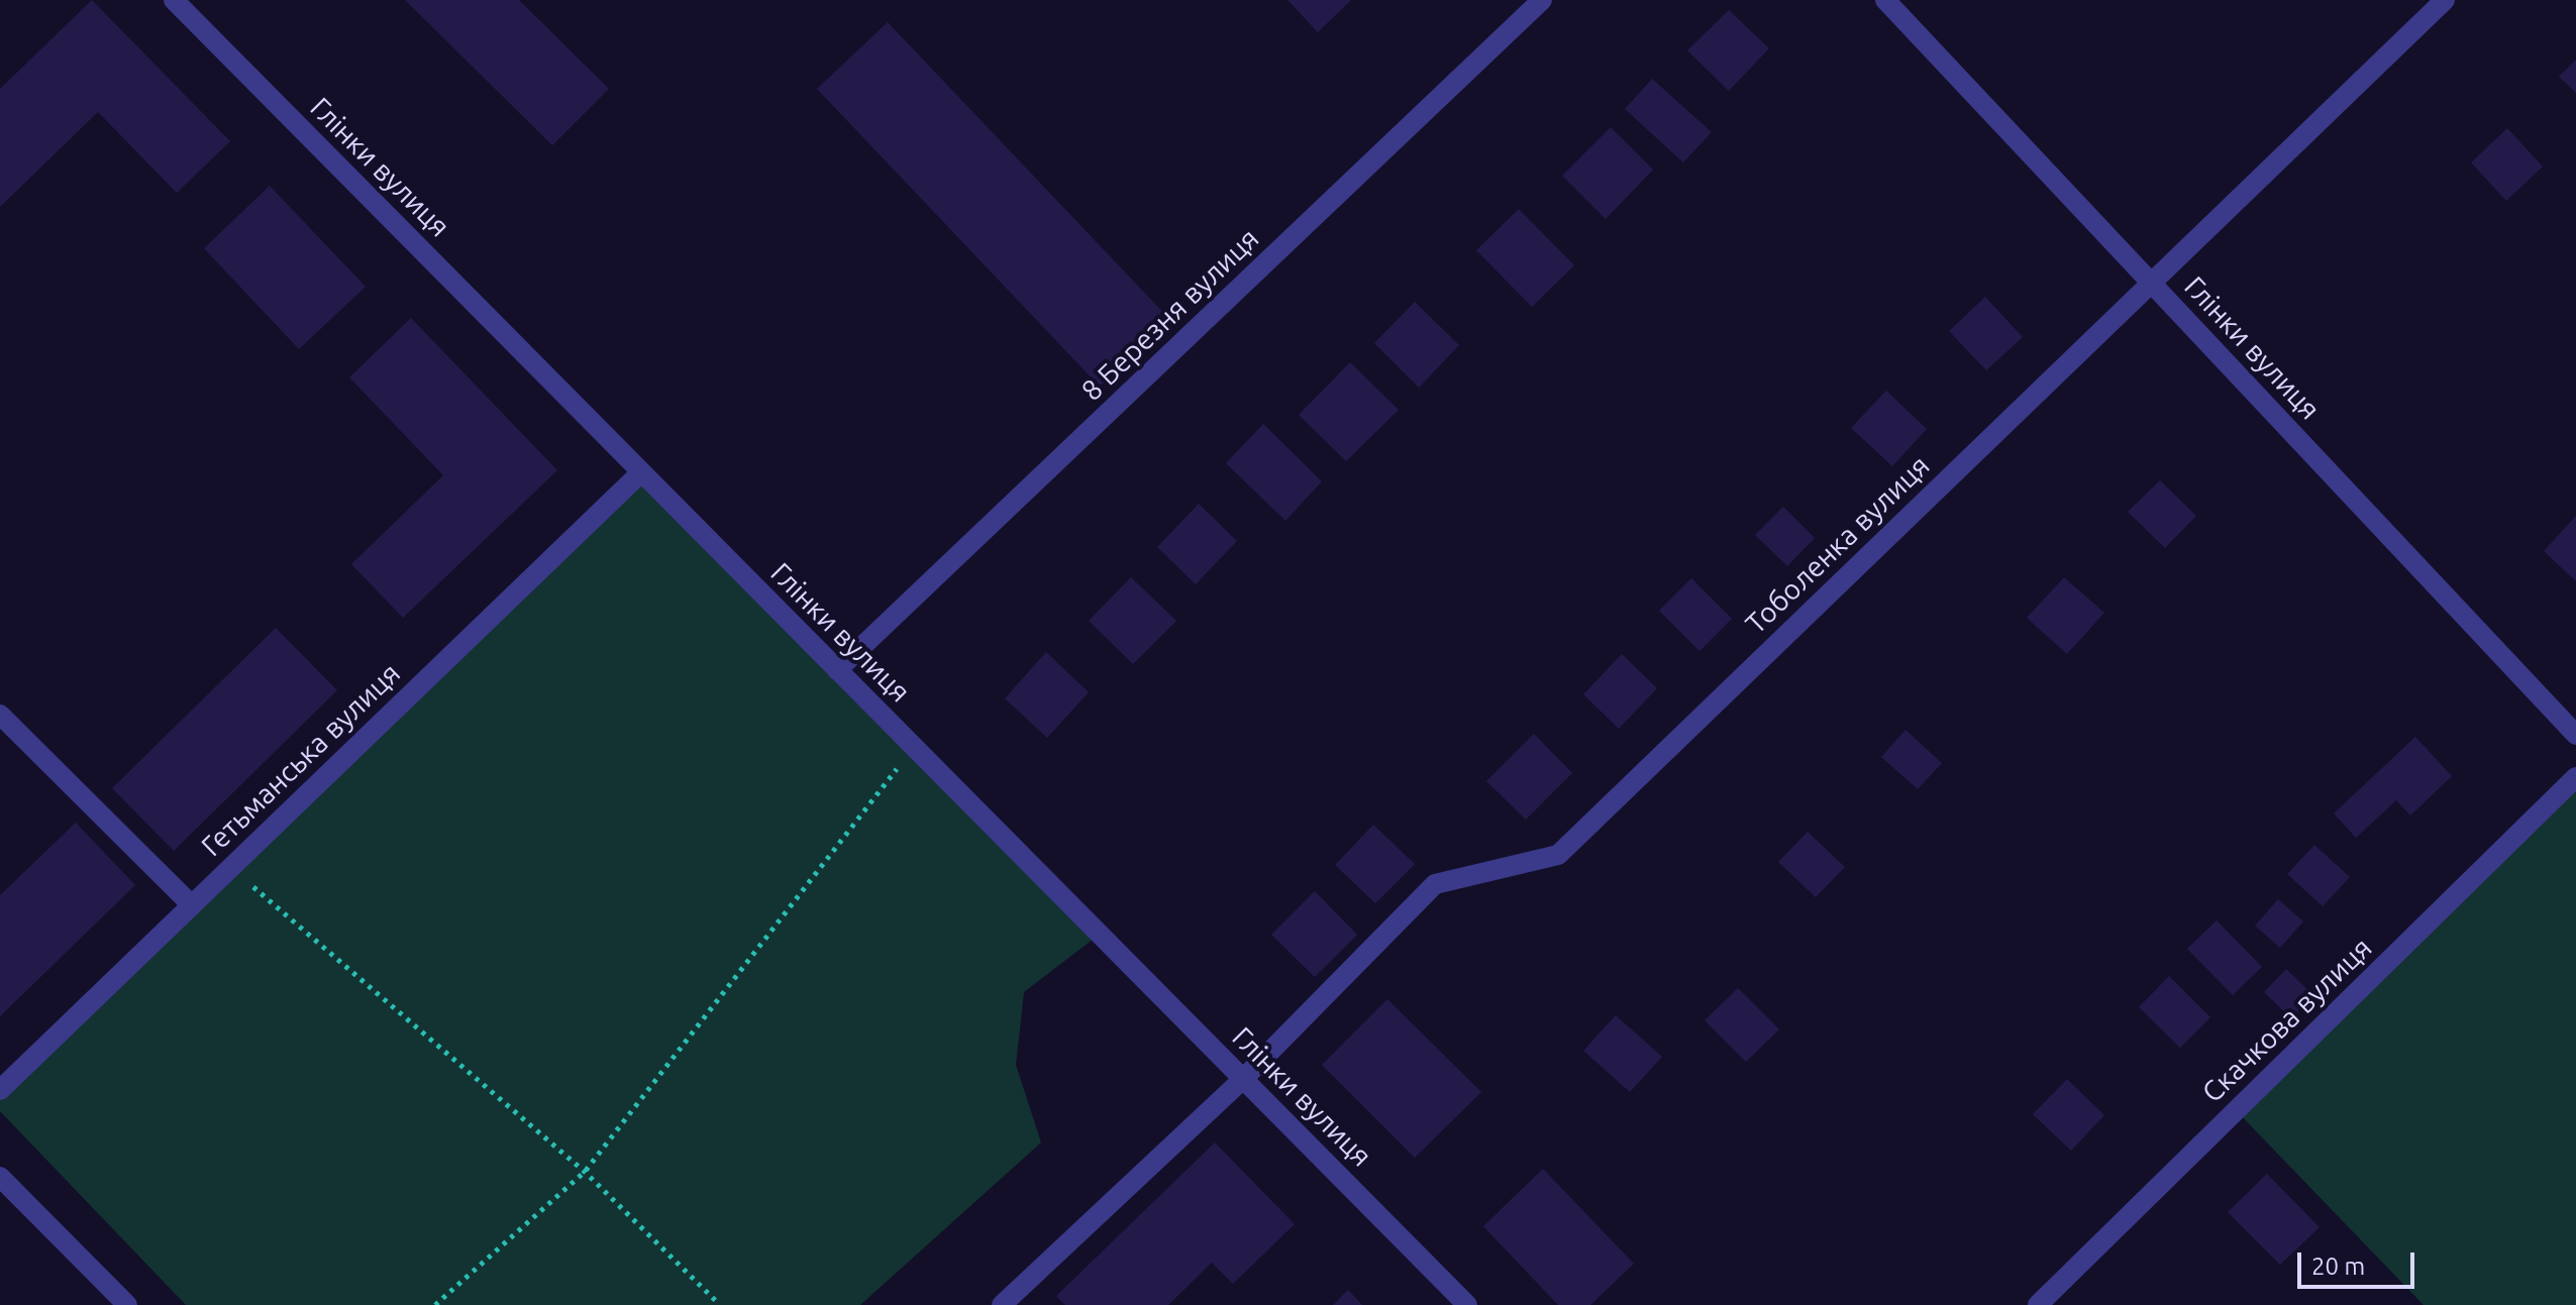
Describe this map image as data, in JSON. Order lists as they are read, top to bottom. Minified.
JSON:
{"streets":{"street":["Глінки вулиця","8 Березня вулиця","Тоболенка вулиця","Гетьманська вулиця","Скачкова вулиця"]},"crossings":[["Глінки вулиця","8 Березня вулиця"],["Глінки вулиця","Тоболенка вулиця"],["Глінки вулиця","Гетьманська вулиця"]],"scale_bar":"20 m"}
